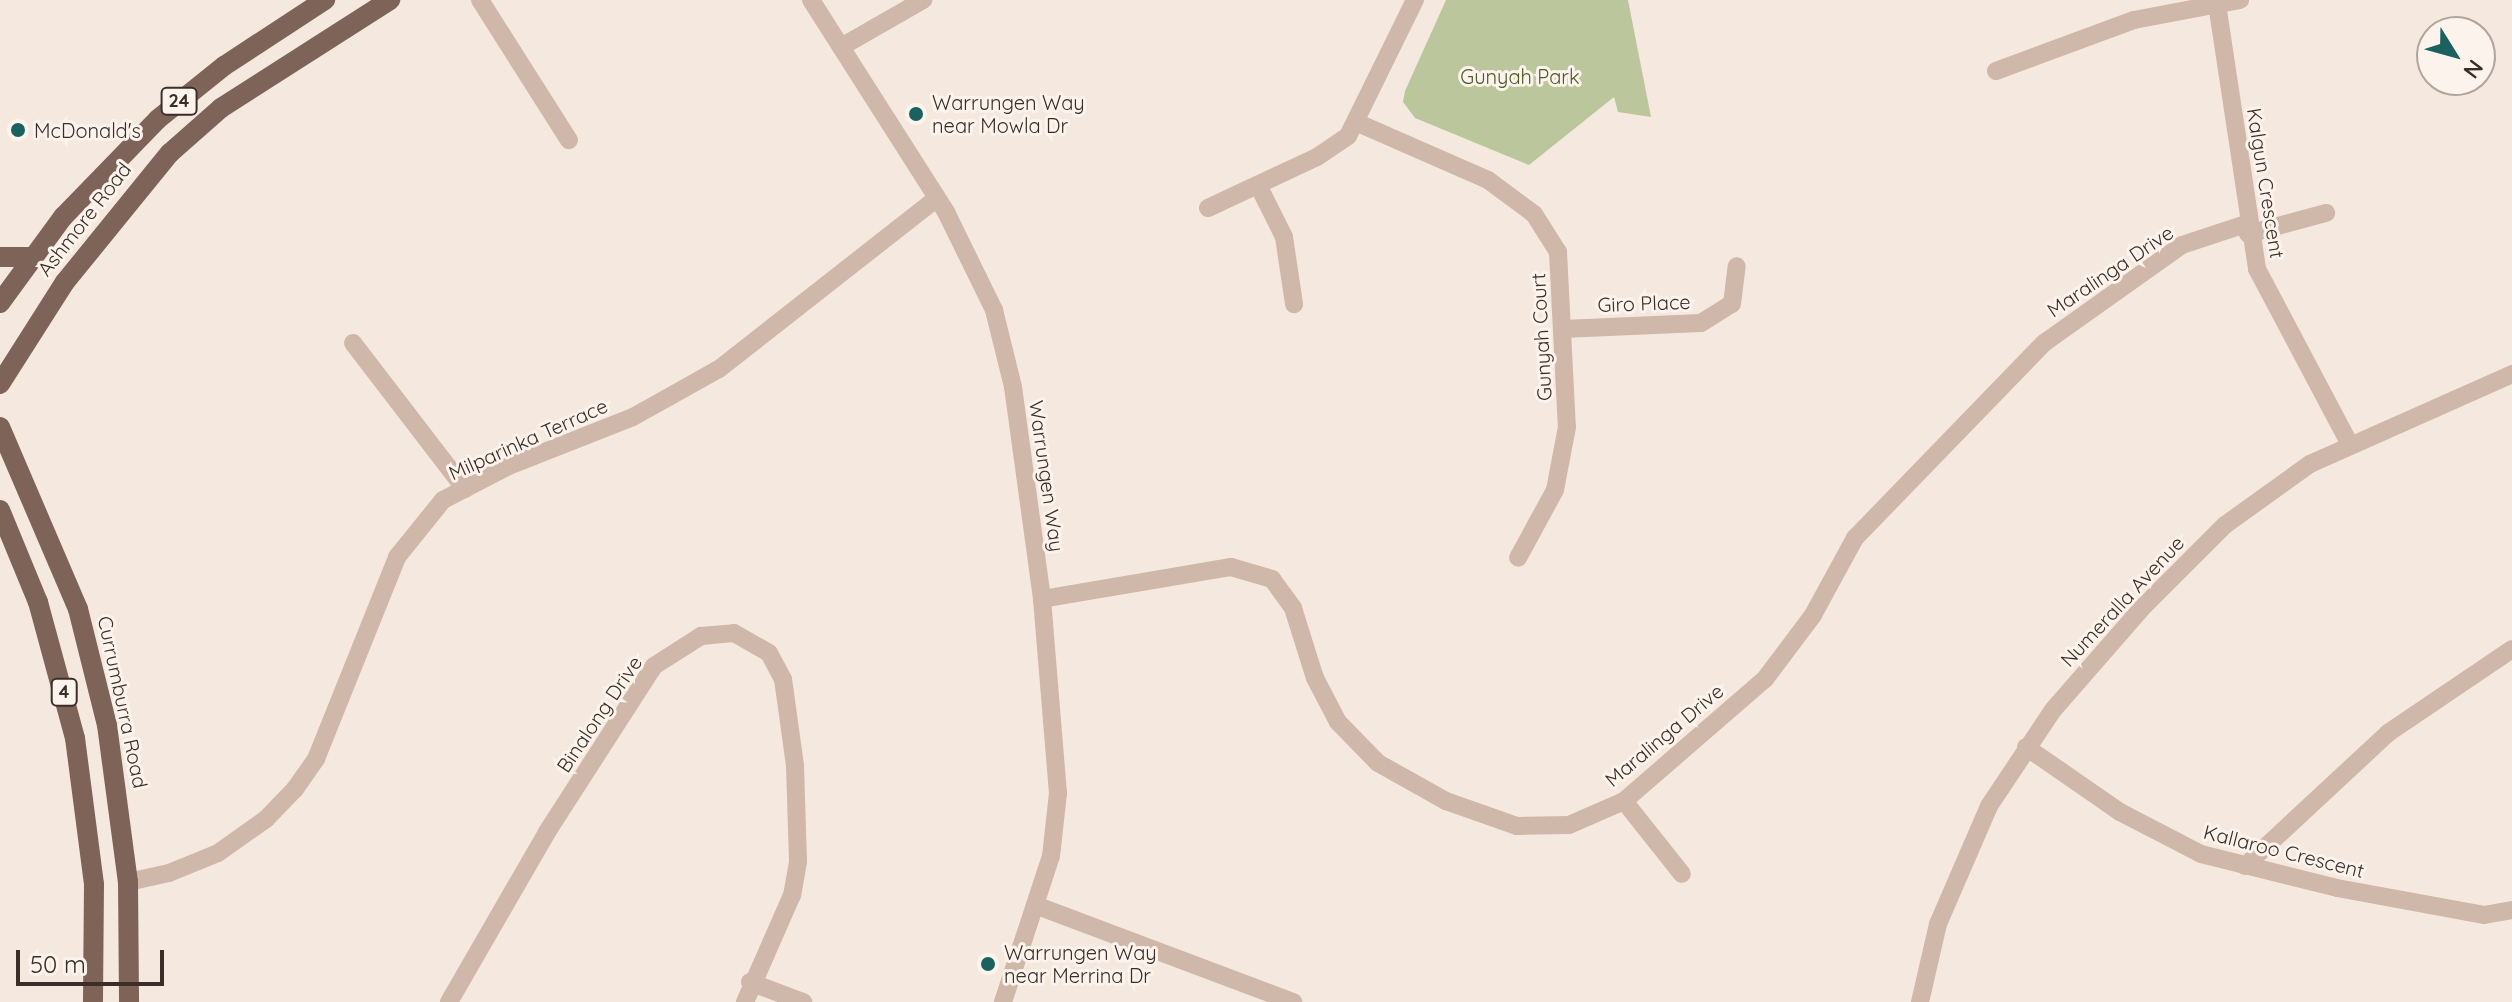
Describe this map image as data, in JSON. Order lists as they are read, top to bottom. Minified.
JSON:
{"streets":{"main road":["24","Ashmore Road","4","Currumburra Road"],"street":["Kalgun Crescent","Maralinga Drive","Giro Place","Gunyah Court","Milparinka Terrace","Warrungen Way","Numeralla Avenue","Binalong Drive","Kallaroo Crescent"]},"crossings":[["Kalgun Crescent","Maralinga Drive"],["Kalgun Crescent","Numeralla Avenue"],["Maralinga Drive","Warrungen Way"],["Giro Place","Gunyah Court"],["Milparinka Terrace","Warrungen Way"],["Milparinka Terrace","Currumburra Road"],["Numeralla Avenue","Kallaroo Crescent"]],"parks":["Gunyah Park"],"places":["Warrungen Way near Mowla Dr","McDonald's","Warrungen Way near Merrina Dr"],"scale_bar":"50 m","north":"bottom right"}
